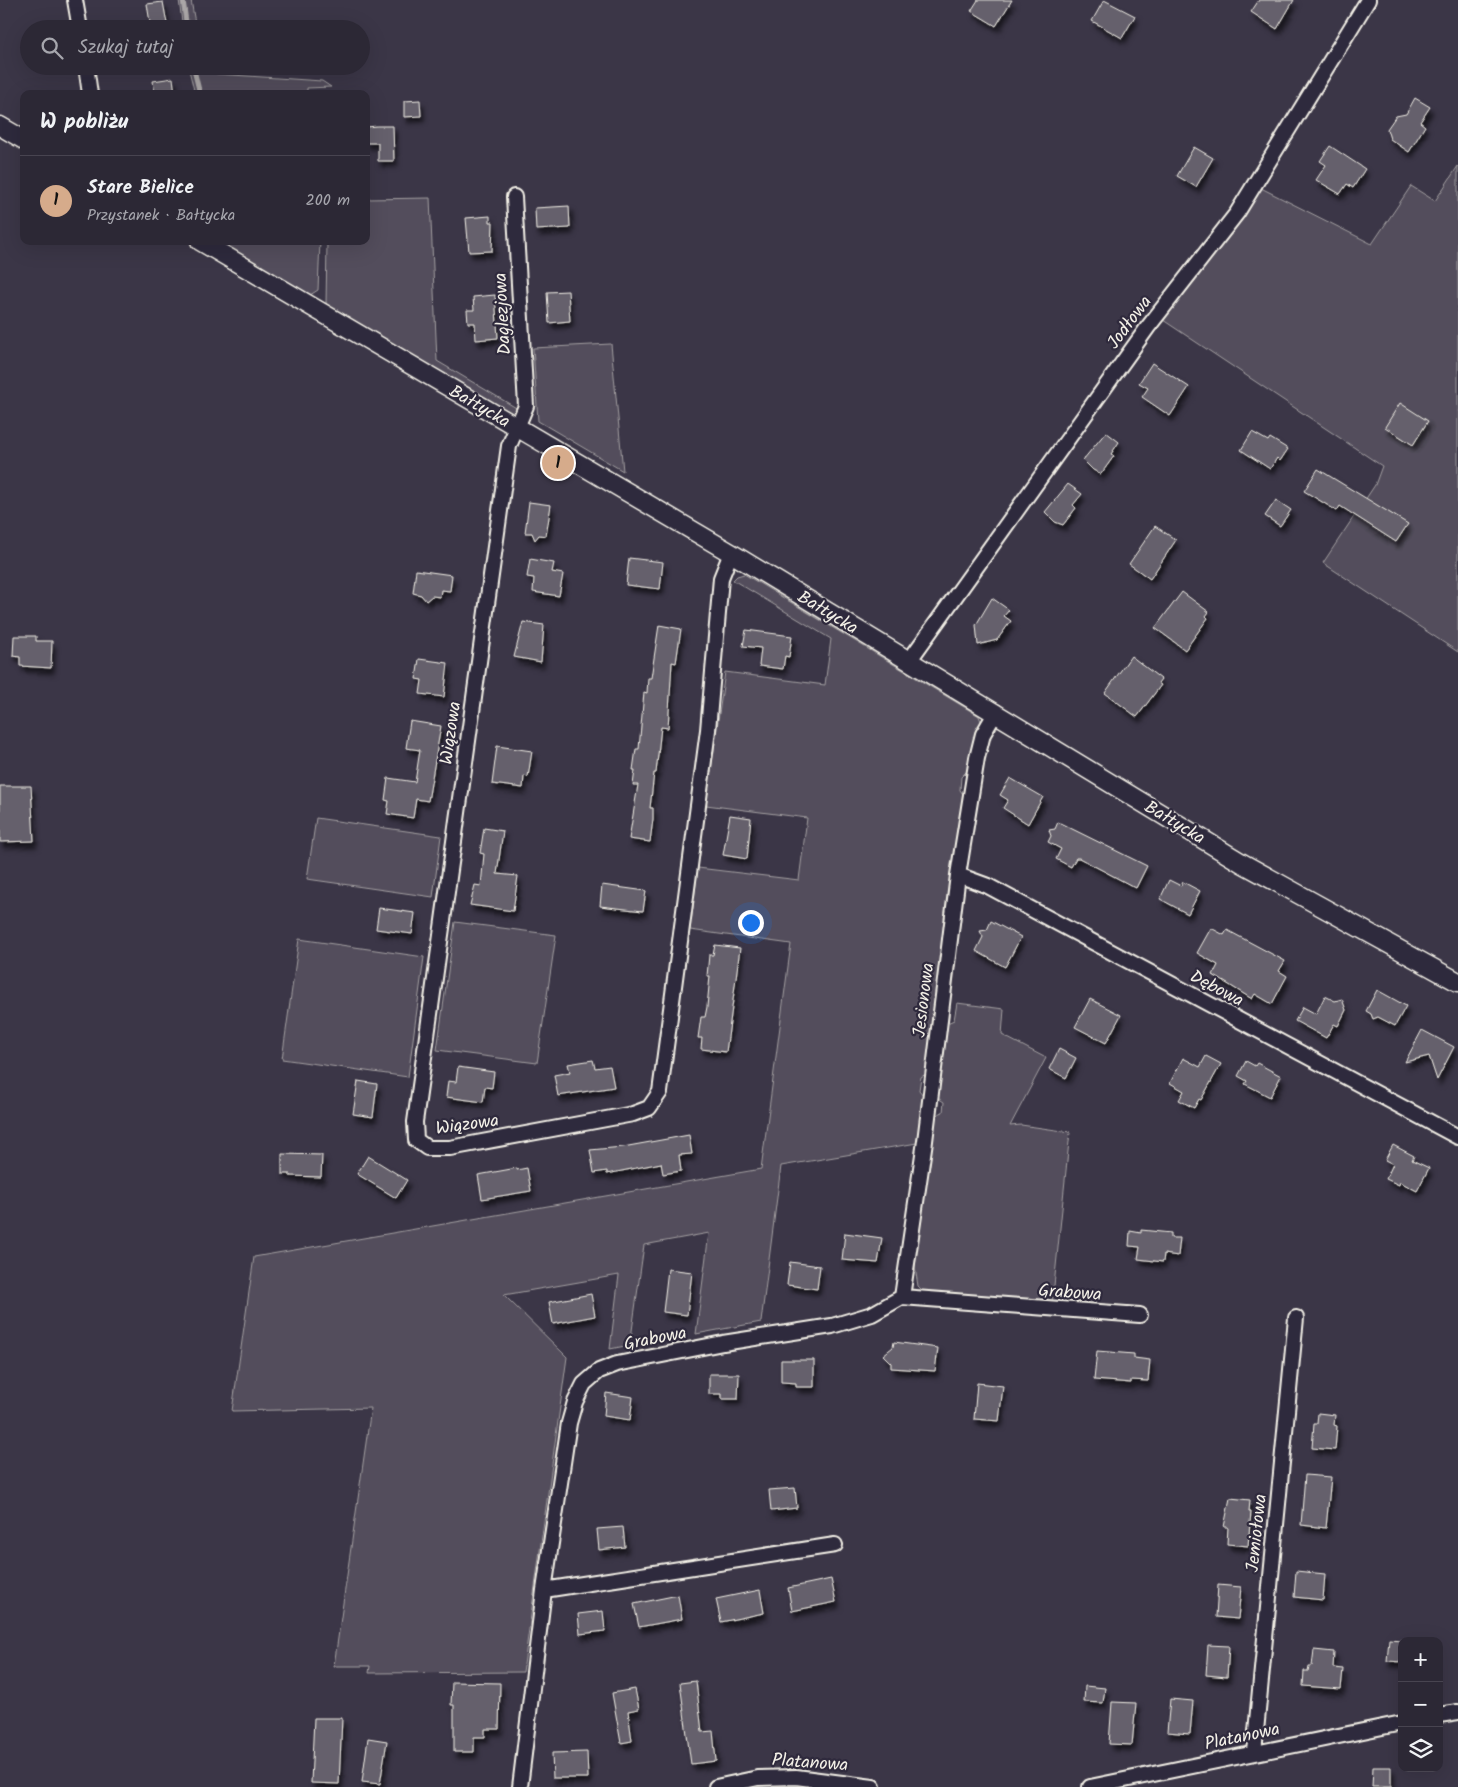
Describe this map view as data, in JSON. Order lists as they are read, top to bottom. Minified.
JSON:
{"streets":{"street":["Daglezjowa","Jodłowa","Bałtycka","Wiązowa","Dębowa","Jesionowa","Grabowa","Jemiołowa","Platanowa"]},"crossings":[["Daglezjowa","Bałtycka"],["Daglezjowa","Wiązowa"],["Jodłowa","Bałtycka"],["Bałtycka","Wiązowa"],["Bałtycka","Jesionowa"],["Dębowa","Jesionowa"],["Jesionowa","Grabowa"],["Jemiołowa","Platanowa"]],"page":{"search":"Szukaj tutaj","heading":"W pobliżu","list":[{"mark":"1","name":"Stare Bielice","note":"Przystanek · Bałtycka","value":"200 m"}],"pins":"1","map_buttons":["+","−"]}}
